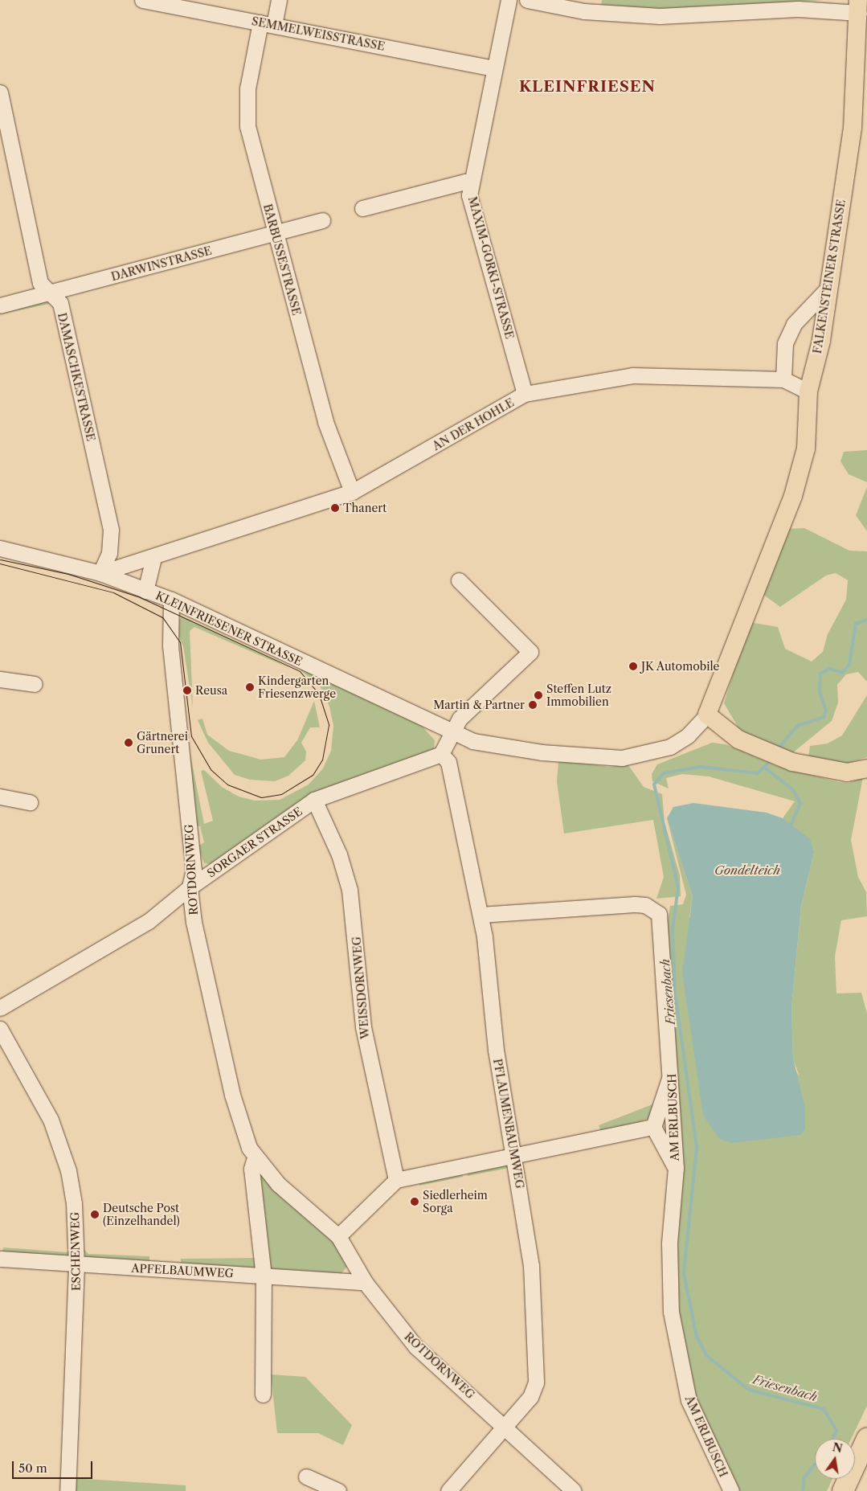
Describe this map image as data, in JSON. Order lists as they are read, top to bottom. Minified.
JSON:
{"streets":{"main road":["FALKENSTEINER STRASSE"],"street":["SEMMELWEISSTRASSE","BARBUSSESTRASSE","DARWINSTRASSE","MAXIM-GORKI-STRASSE","DAMASCHKESTRASSE","AN DER HOHLE","KLEINFRIESENER STRASSE","SORGAER STRASSE","ROTDORNWEG","WEISSDORNWEG","AM ERLBUSCH","PFLAUMENBAUMWEG","ESCHENWEG","APFELBAUMWEG"]},"crossings":[["SEMMELWEISSTRASSE","BARBUSSESTRASSE"],["SEMMELWEISSTRASSE","MAXIM-GORKI-STRASSE"],["BARBUSSESTRASSE","DARWINSTRASSE"],["BARBUSSESTRASSE","AN DER HOHLE"],["DARWINSTRASSE","DAMASCHKESTRASSE"],["MAXIM-GORKI-STRASSE","AN DER HOHLE"],["FALKENSTEINER STRASSE","AN DER HOHLE"],["FALKENSTEINER STRASSE","KLEINFRIESENER STRASSE"],["DAMASCHKESTRASSE","AN DER HOHLE"],["DAMASCHKESTRASSE","KLEINFRIESENER STRASSE"],["AN DER HOHLE","KLEINFRIESENER STRASSE"],["KLEINFRIESENER STRASSE","ROTDORNWEG"],["SORGAER STRASSE","ROTDORNWEG"],["SORGAER STRASSE","WEISSDORNWEG"],["SORGAER STRASSE","PFLAUMENBAUMWEG"],["ROTDORNWEG","PFLAUMENBAUMWEG"],["ROTDORNWEG","APFELBAUMWEG"],["AM ERLBUSCH","PFLAUMENBAUMWEG"],["ESCHENWEG","APFELBAUMWEG"]],"districts":["KLEINFRIESEN"],"water":["Gondelteich","Friesenbach"],"places":["Thanert","JK Automobile","Kindergarten Friesenzwerge","Reusa","Steffen Lutz Immobilien","Martin & Partner","Gärtnerei Grunert","Siedlerheim Sorga","Deutsche Post (Einzelhandel)"],"scale_bar":"50 m","north":"top"}
